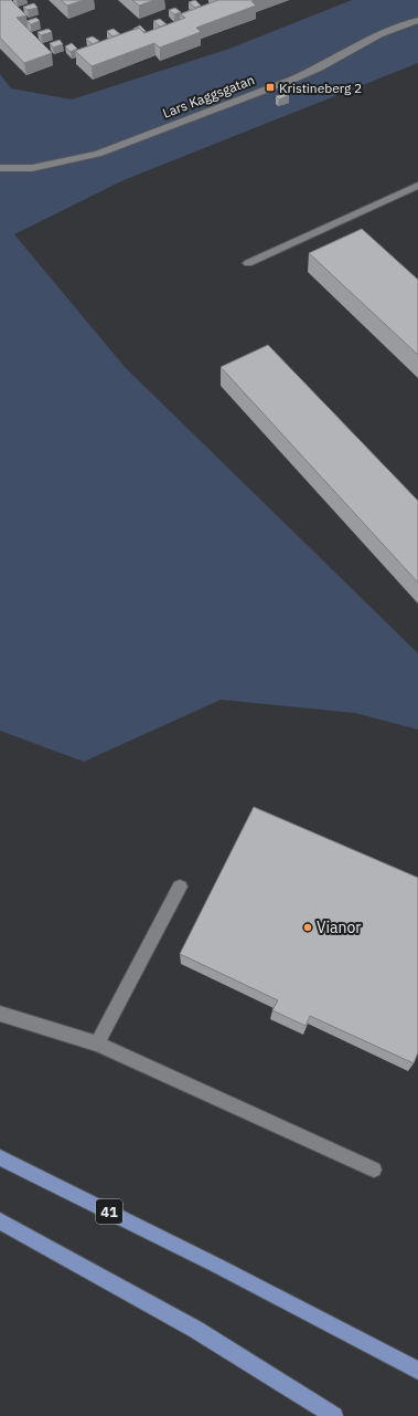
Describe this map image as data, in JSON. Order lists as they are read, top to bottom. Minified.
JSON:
{"streets":{"main road":["41"],"street":["Lars Kaggsgatan"]},"places":{"transit":["Kristineberg 2"],"other":["Vianor"]}}
